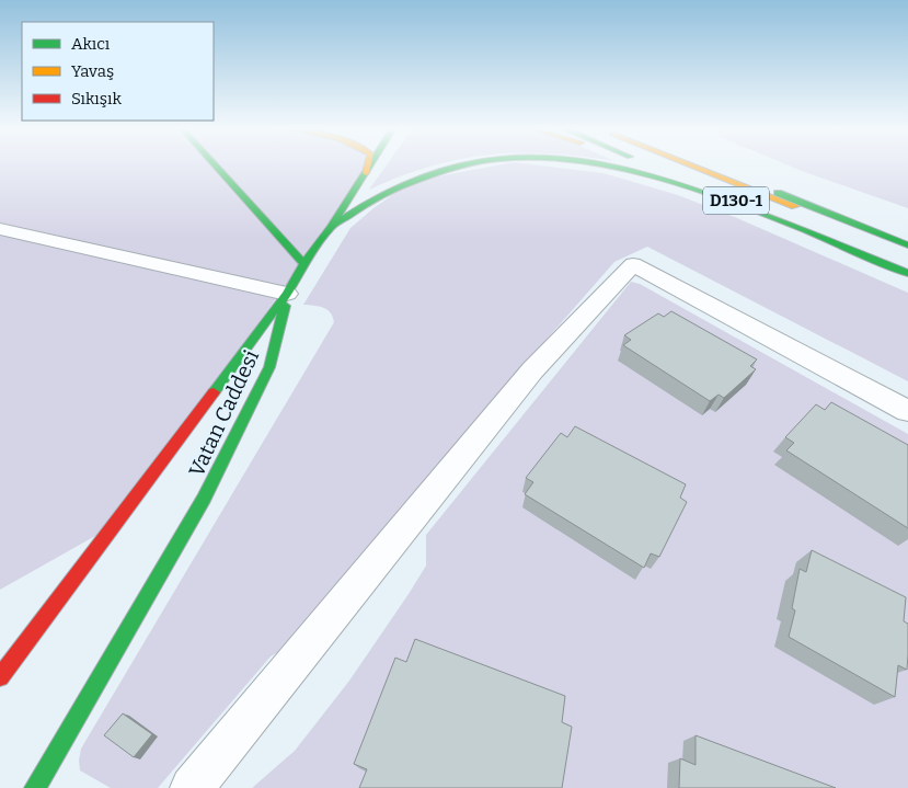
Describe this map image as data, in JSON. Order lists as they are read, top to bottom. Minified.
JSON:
{"streets":{"main road":["D130-1","Vatan Caddesi"]},"legend":["Akıcı","Yavaş","Sıkışık"]}
